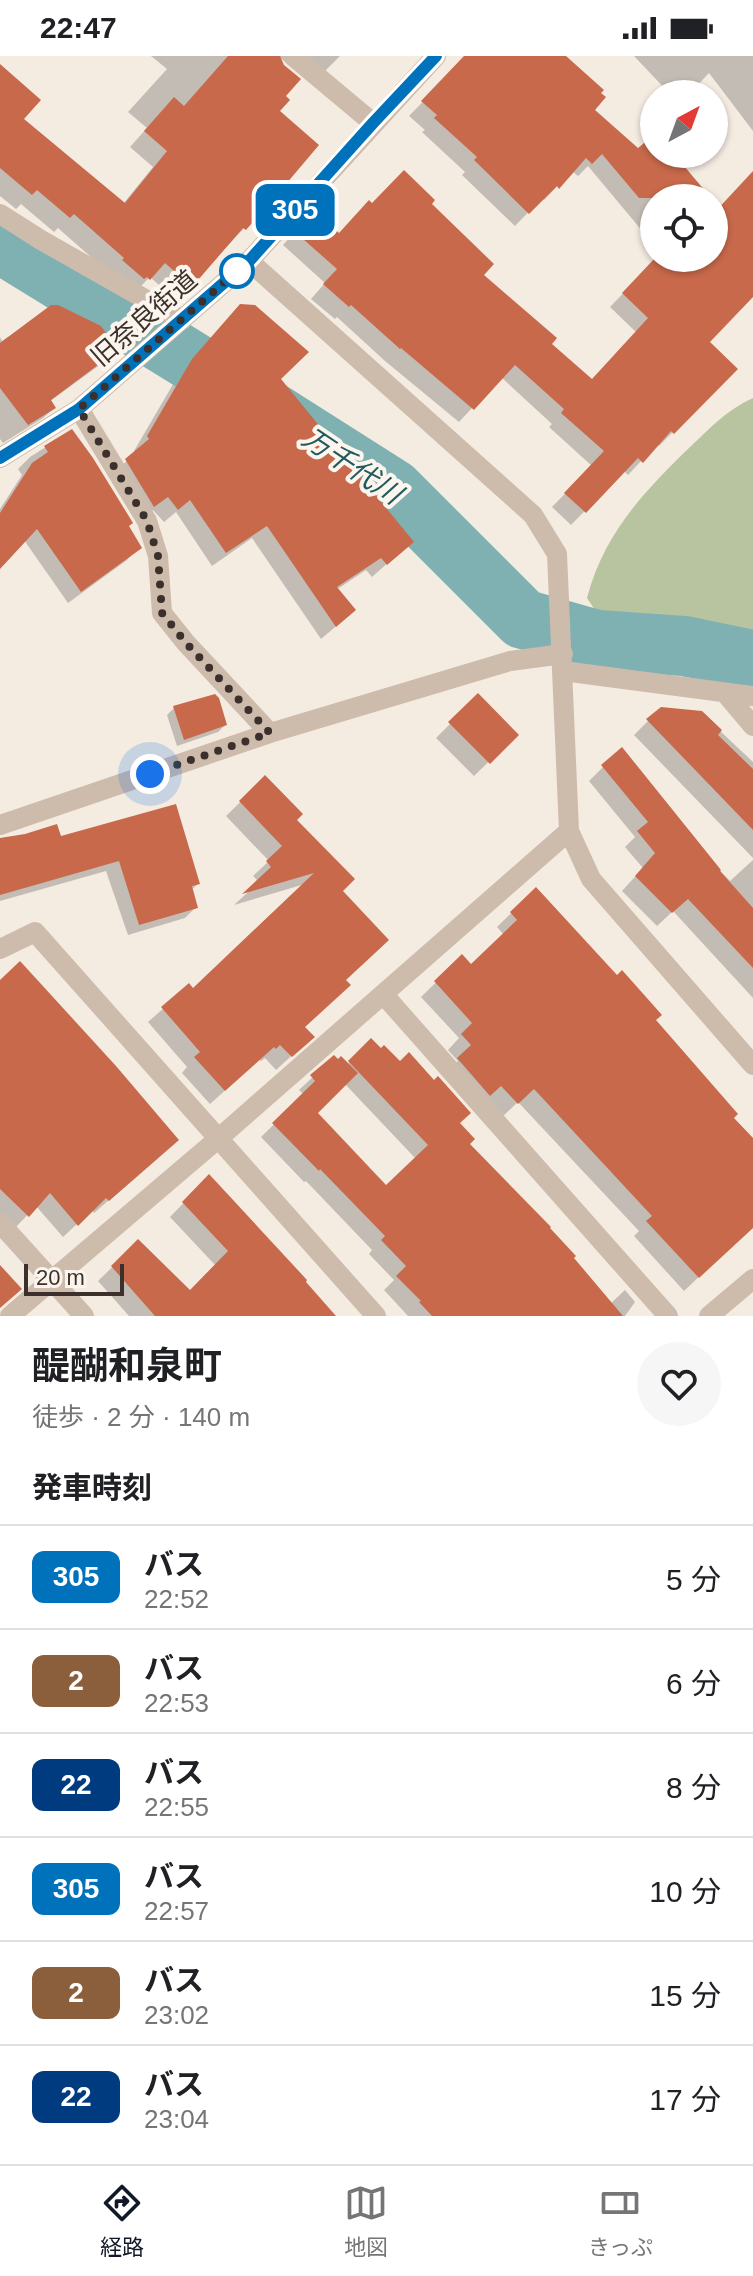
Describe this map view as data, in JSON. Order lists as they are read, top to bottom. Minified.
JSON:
{"streets":{"street":["旧奈良街道"]},"water":["万千代川"],"lines":["bus line 305"],"scale_bar":"20 m","north":"top right","page":{"status":"22:47","on_map":"305","scale":"20 m","heading":[["醍醐和泉町","徒歩 · 2 分 · 140 m"],"発車時刻"],"list":[{"mark":"305","name":"バス","note":"22:52","value":"5 分"},{"mark":"2","name":"バス","note":"22:53","value":"6 分"},{"mark":"22","name":"バス","note":"22:55","value":"8 分"},{"mark":"305","name":"バス","note":"22:57","value":"10 分"},{"mark":"2","name":"バス","note":"23:02","value":"15 分"},{"mark":"22","name":"バス","note":"23:04","value":"17 分"}],"tabs":["経路","地図","きっぷ"]}}
